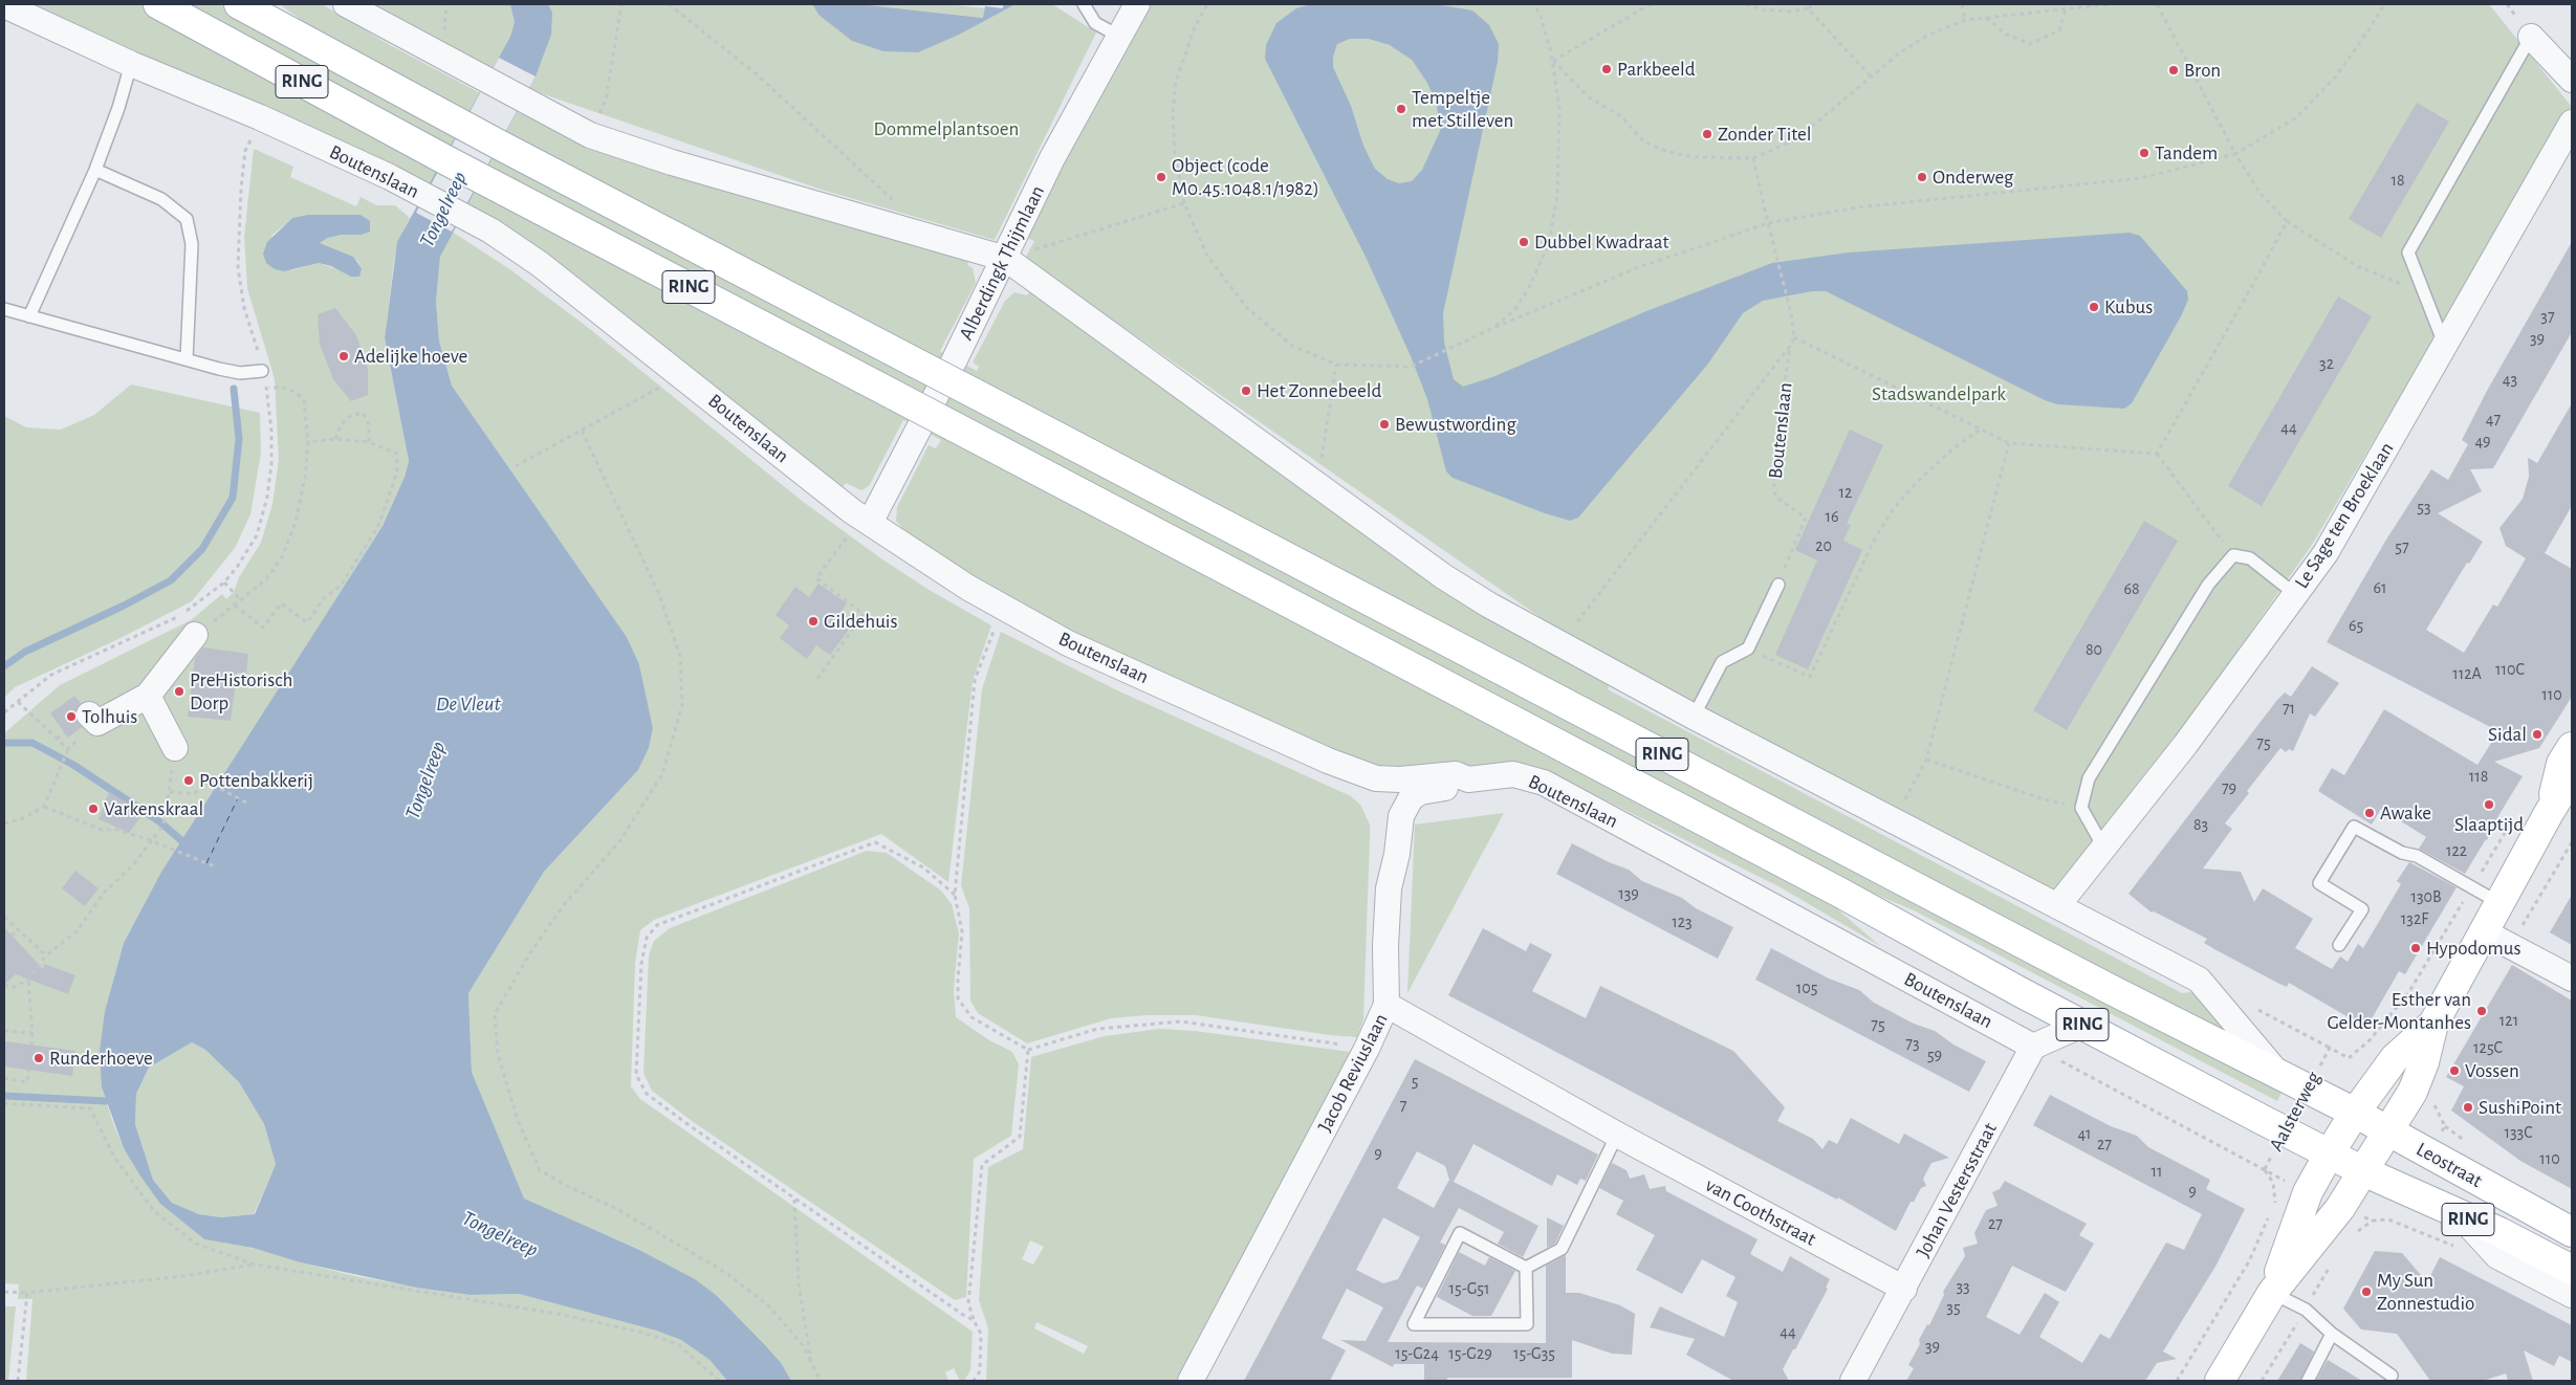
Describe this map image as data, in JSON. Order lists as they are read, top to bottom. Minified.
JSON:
{"streets":{"main road":["RING","Boutenslaan","Leostraat"],"street":["Alberdingk Thijmlaan","Le Sage ten Broeklaan","Jacob Reviuslaan","Johan Vestersstraat","van Coothstraat"],"path":["Aalsterweg"]},"crossings":[["RING","Aalsterweg"],["RING","Leostraat"],["Boutenslaan","Alberdingk Thijmlaan"],["Boutenslaan","Jacob Reviuslaan"],["Boutenslaan","Aalsterweg"],["Boutenslaan","Leostraat"],["Boutenslaan","Johan Vestersstraat"],["Jacob Reviuslaan","van Coothstraat"],["Johan Vestersstraat","van Coothstraat"]],"water":["Tongelreep","De Vleut"],"parks":["Dommelplantsoen","Stadswandelpark"],"places":["Parkbeeld","Bron","Tempeltje met Stilleven","Zonder Titel","Tandem","Object (code M0.45.1048.1/1982)","Onderweg","Dubbel Kwadraat","Kubus","Adelijke hoeve","Het Zonnebeeld","Bewustwording","Gildehuis","PreHistorisch Dorp","Tolhuis","Sidal","Pottenbakkerij","Slaaptijd","Varkenskraal","Awake","Hypodomus","Esther van Gelder-Montanhes","Runderhoeve","Vossen","SushiPoint","My Sun Zonnestudio"],"house_numbers":["18","37","39","32","43","47","44","49","12","53","16","20","57","61","68","65","80","110C","112A","110","71","75","118","79","83","122","139","130B","132F","123","105","121","75","73","125C","59","5","7","133C","41","27","9","110","11","9","27","33","15-G51","35","44","39","15-G24","15-G29","15-G35"]}
